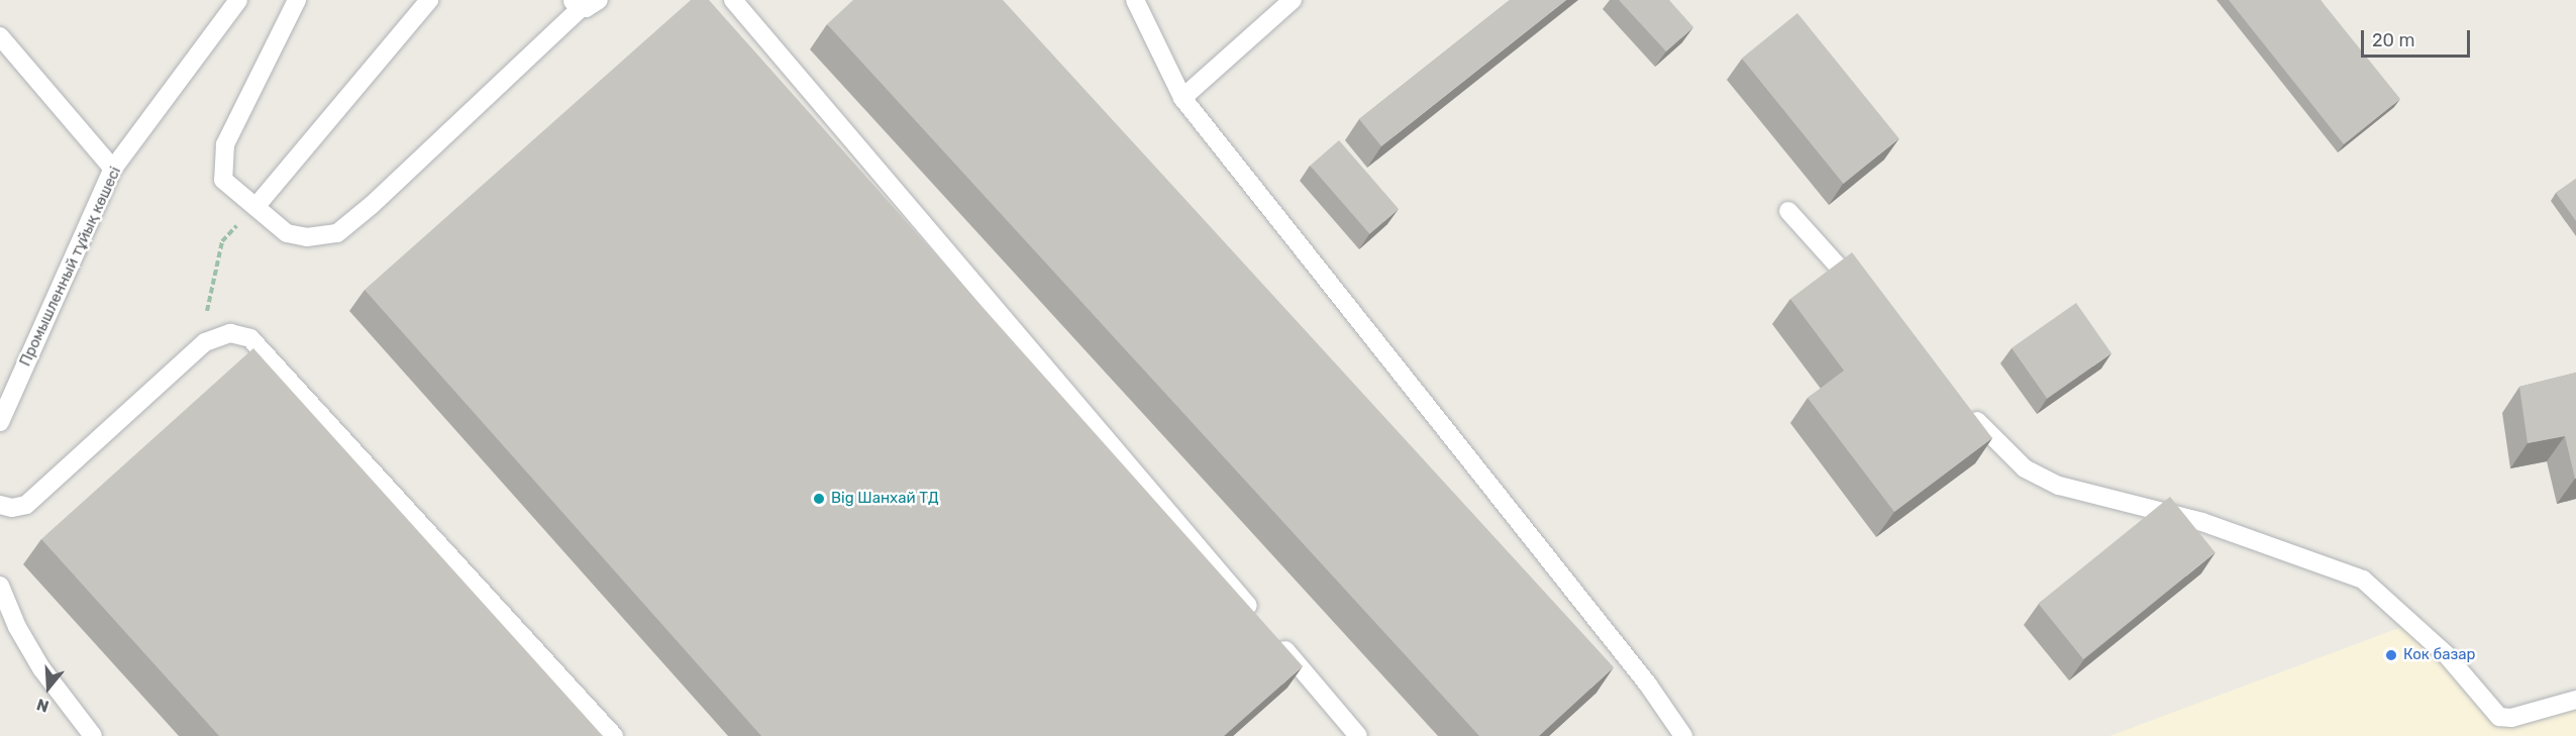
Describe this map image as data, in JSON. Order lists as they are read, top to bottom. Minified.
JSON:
{"streets":{"lane":["Промышленный тұйық көшесі"]},"places":["Big Шанхай ТД","Кок базар"],"scale_bar":"20 m","north":"bottom"}
